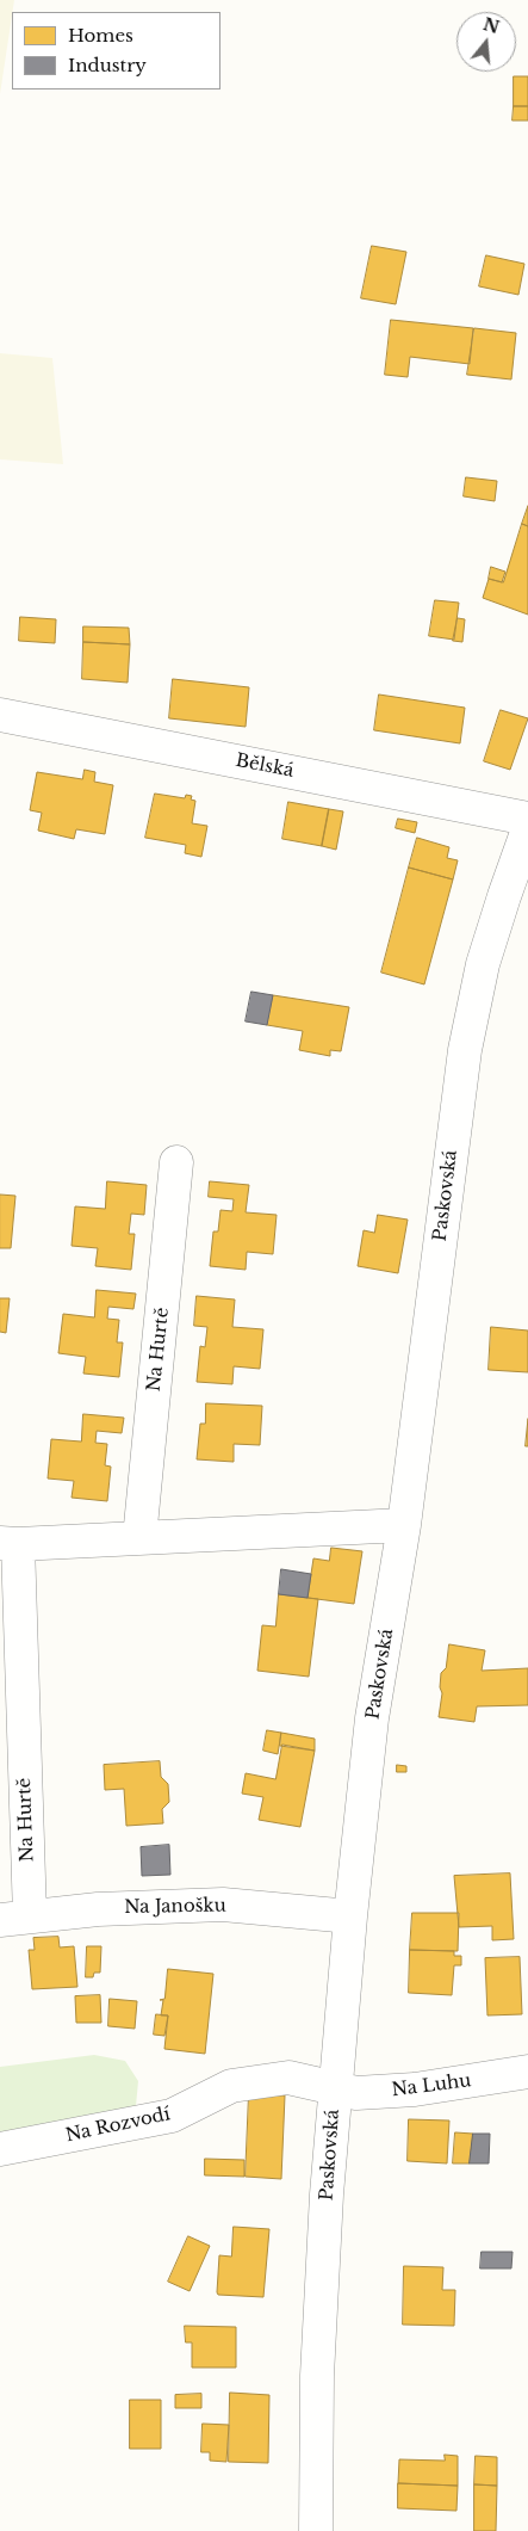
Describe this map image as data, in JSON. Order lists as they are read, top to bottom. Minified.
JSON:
{"streets":{"street":["Bělská","Paskovská","Na Hurtě","Na Janošku","Na Luhu","Na Rozvodí"]},"crossings":[["Paskovská","Na Hurtě"],["Paskovská","Na Janošku"],["Paskovská","Na Luhu"],["Paskovská","Na Rozvodí"],["Na Hurtě","Na Janošku"],["Na Luhu","Na Rozvodí"]],"legend":["Homes","Industry"],"north":"top"}
